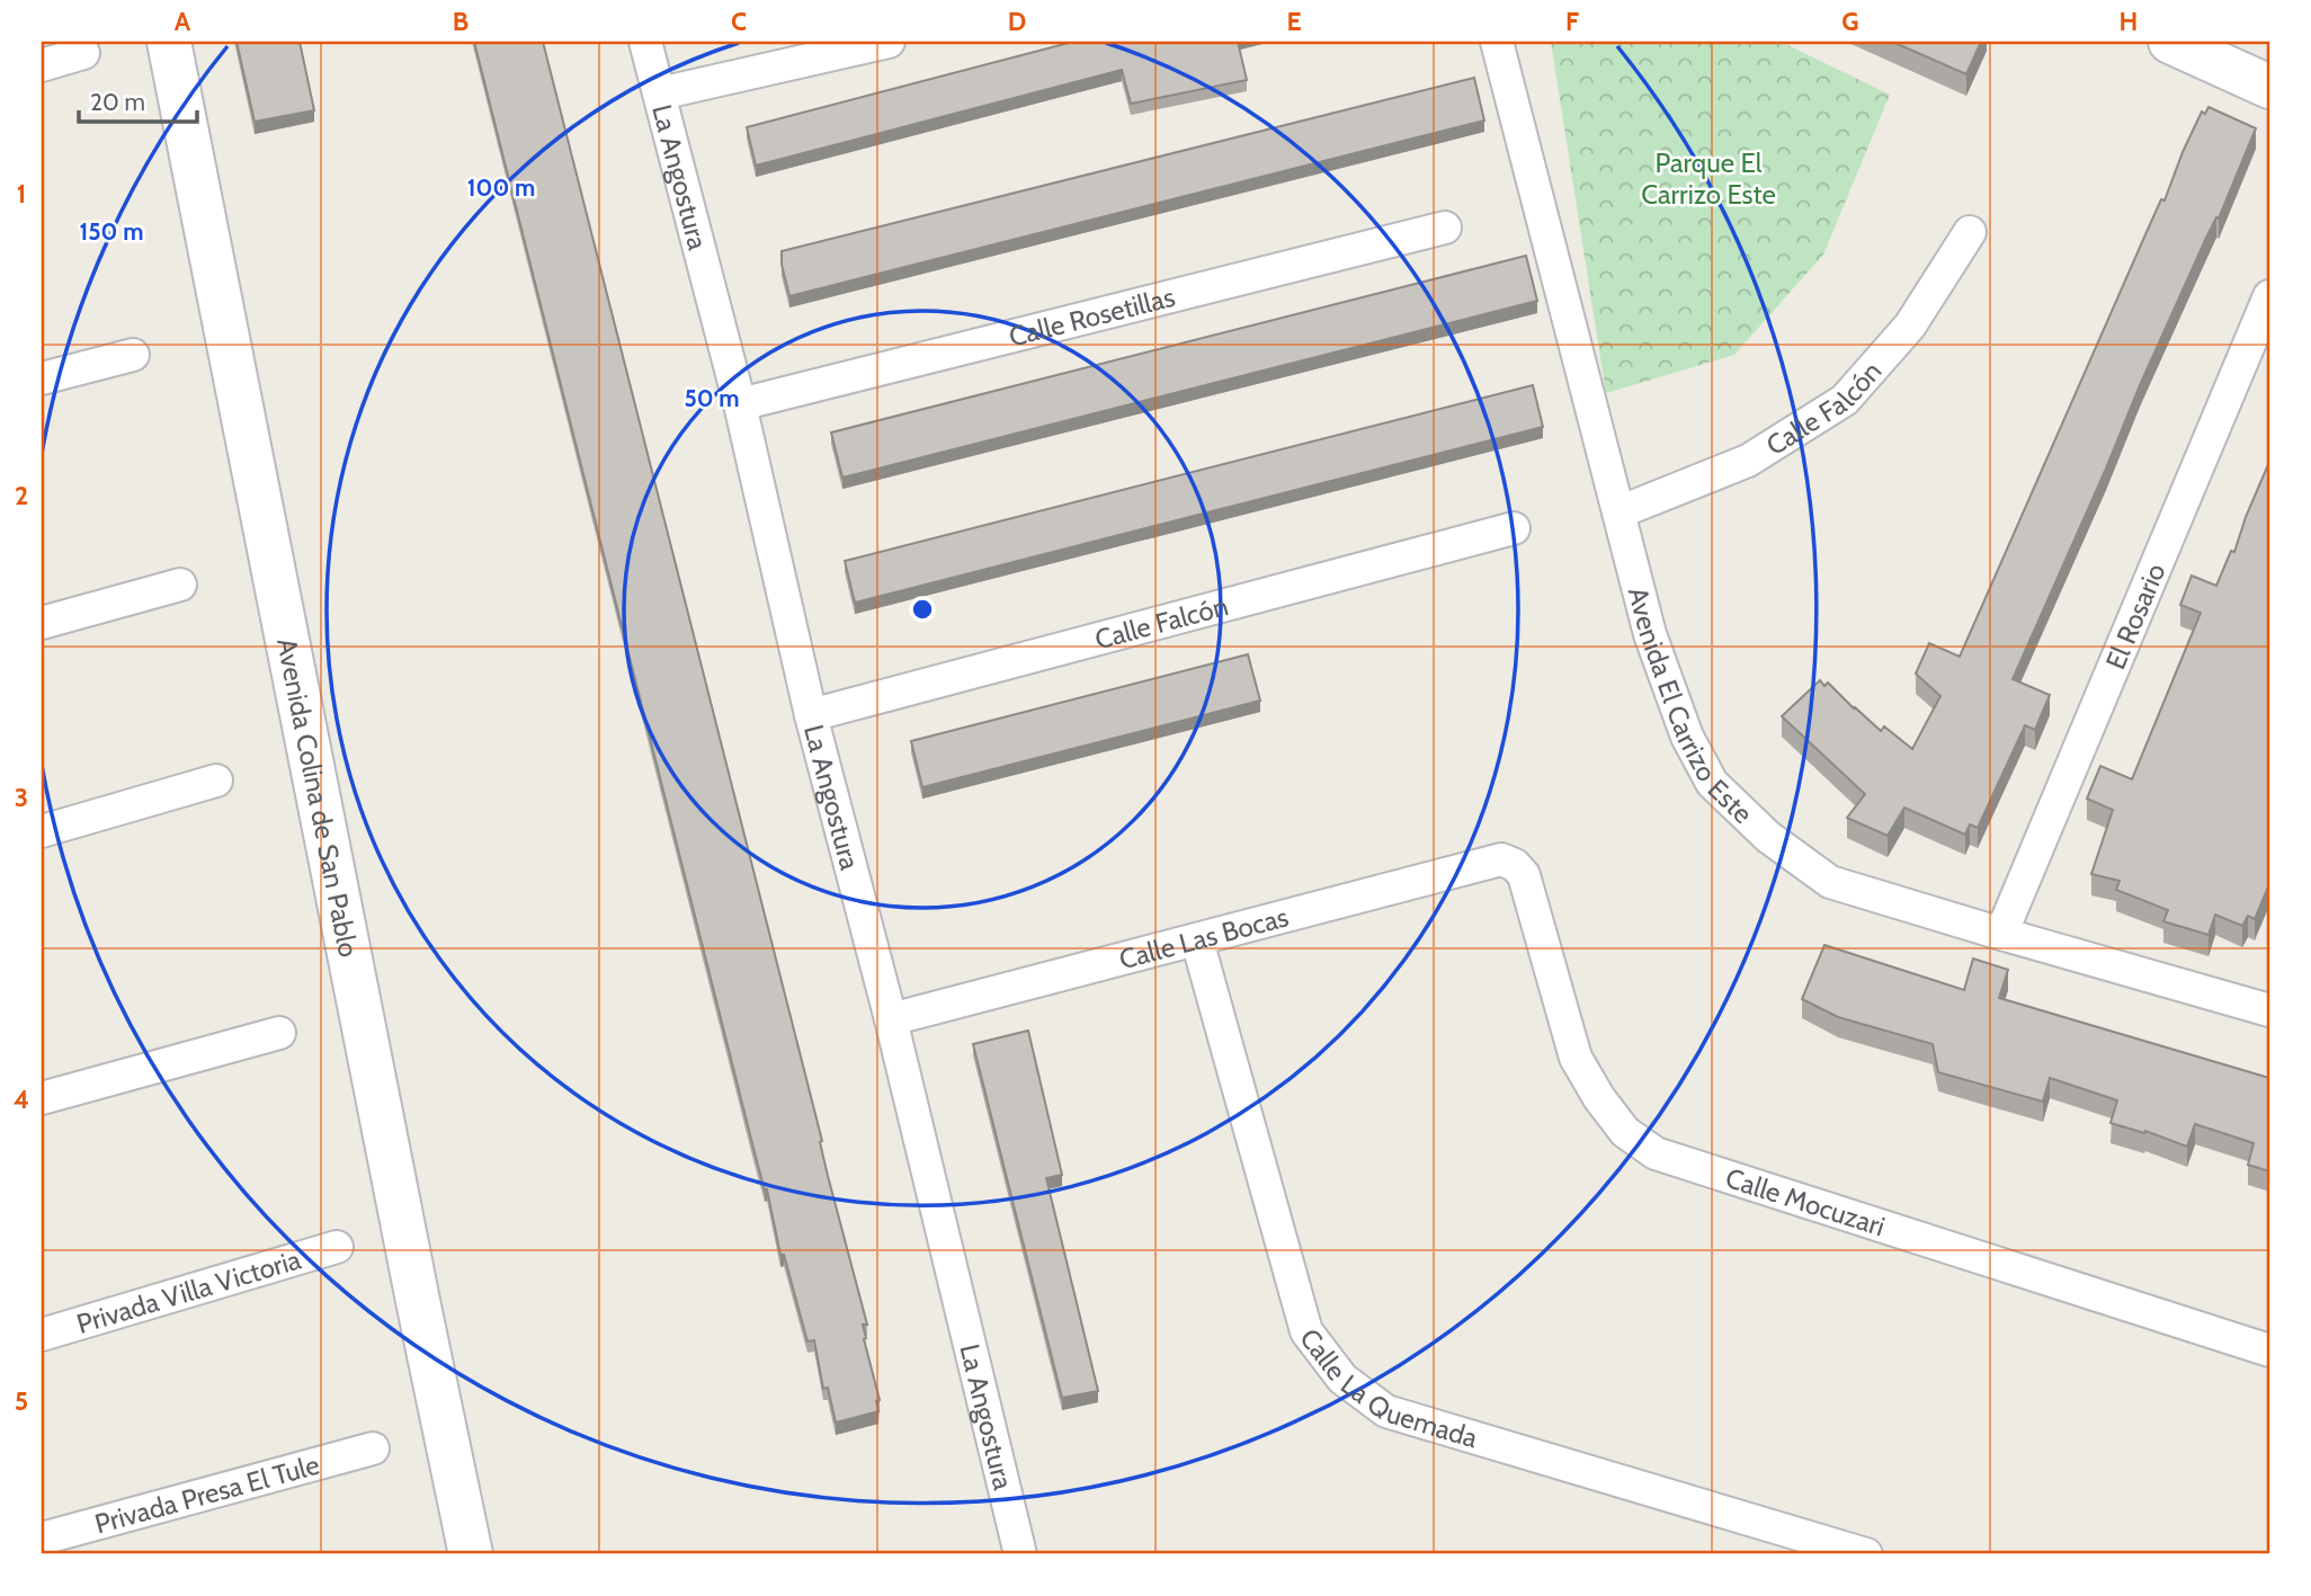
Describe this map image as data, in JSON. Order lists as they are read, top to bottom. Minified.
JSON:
{"streets":{"street":["La Angostura","Calle Rosetillas","Calle Falcón","El Rosario","Avenida El Carrizo Este","Avenida Colina de San Pablo","Calle Las Bocas","Calle Mocuzari","Privada Villa Victoria","Calle La Quemada","Privada Presa El Tule"]},"crossings":[["La Angostura","Calle Rosetillas"],["La Angostura","Calle Falcón"],["La Angostura","Calle Las Bocas"],["Calle Falcón","Avenida El Carrizo Este"],["El Rosario","Avenida El Carrizo Este"],["Calle Las Bocas","Calle Mocuzari"],["Calle Las Bocas","Calle La Quemada"]],"parks":["Parque El Carrizo Este"],"scale_bar":"20 m","grid":{"columns":["A","B","C","D","E","F","G","H"],"rows":["1","2","3","4","5"]},"rings":["100 m","150 m","50 m"]}
